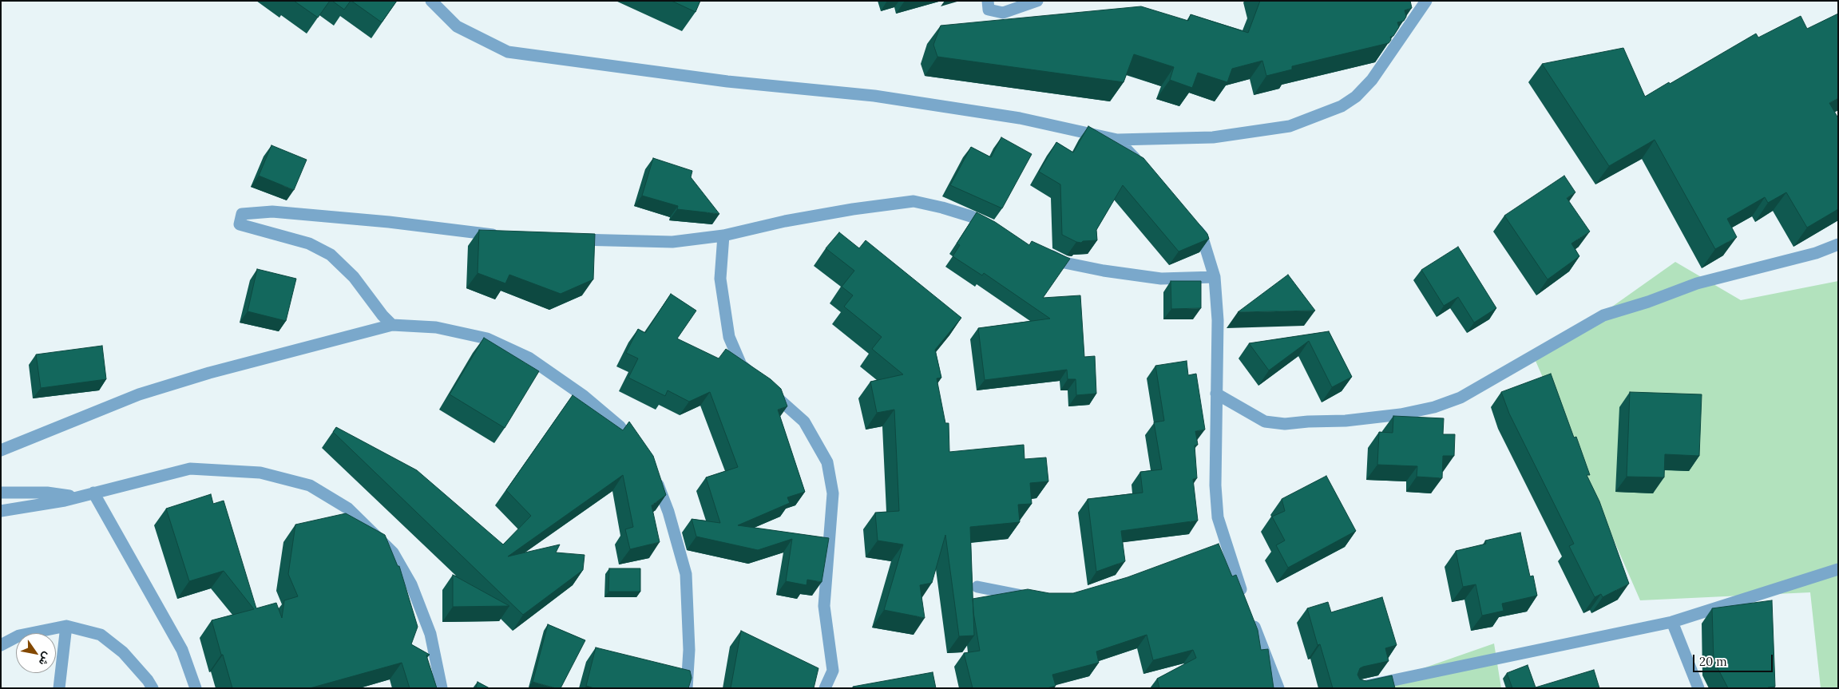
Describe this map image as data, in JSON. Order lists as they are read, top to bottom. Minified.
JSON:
{"scale_bar":"20 m","north":"bottom right"}
